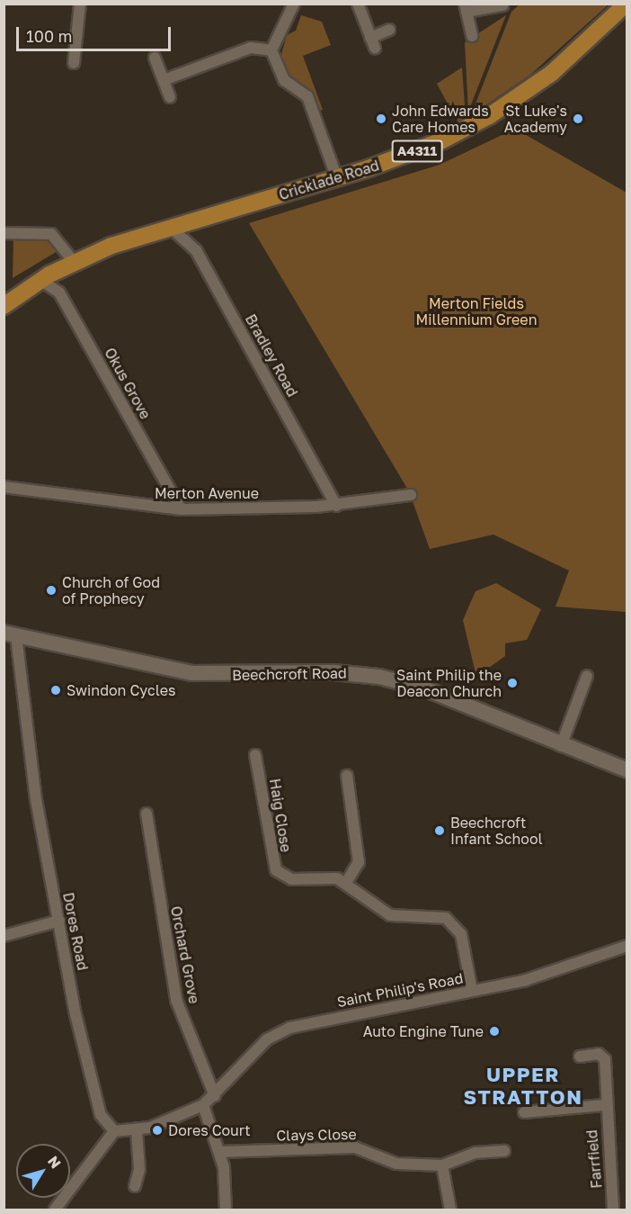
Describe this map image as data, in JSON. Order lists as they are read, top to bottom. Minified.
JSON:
{"streets":{"main road":["A4311","Cricklade Road","Beechcroft Road"],"street":["Bradley Road","Okus Grove","Merton Avenue","Haig Close","Dores Road","Orchard Grove","Saint Philip's Road","Clays Close","Farrfield"]},"crossings":[["Cricklade Road","Bradley Road"],["Cricklade Road","Okus Grove"],["Bradley Road","Merton Avenue"],["Okus Grove","Merton Avenue"],["Beechcroft Road","Dores Road"],["Haig Close","Saint Philip's Road"],["Orchard Grove","Saint Philip's Road"]],"districts":["UPPER STRATTON"],"parks":["Merton Fields Millennium Green"],"places":["John Edwards Care Homes","St Luke's Academy","Church of God of Prophecy","Saint Philip the Deacon Church","Swindon Cycles","Beechcroft Infant School","Auto Engine Tune","Dores Court"],"scale_bar":"100 m","north":"top right"}
